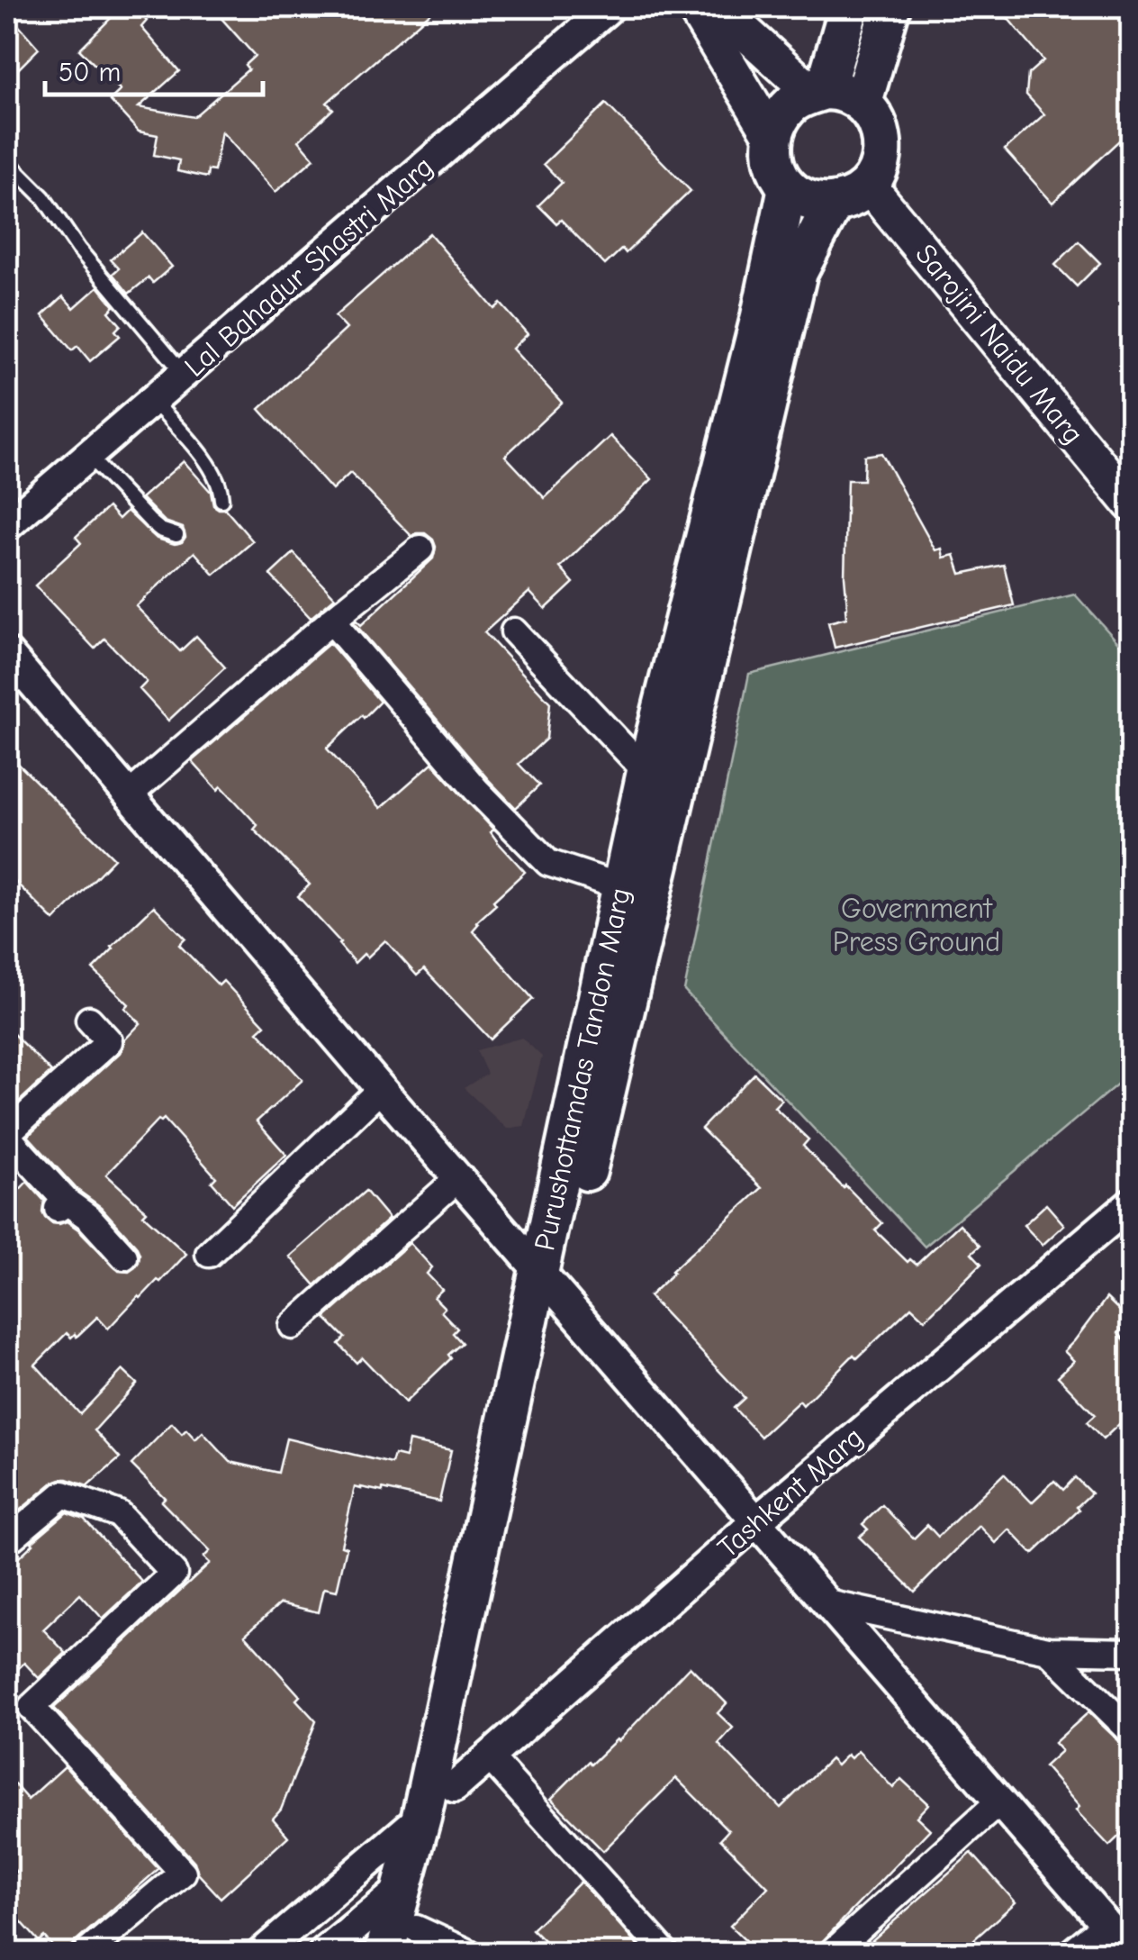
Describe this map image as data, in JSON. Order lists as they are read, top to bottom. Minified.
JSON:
{"streets":{"main road":["Sarojini Naidu Marg","Purushottamdas Tandon Marg"],"street":["Lal Bahadur Shastri Marg","Tashkent Marg"]},"crossings":[["Sarojini Naidu Marg","Purushottamdas Tandon Marg"]],"parks":["Government Press Ground"],"scale_bar":"50 m"}
